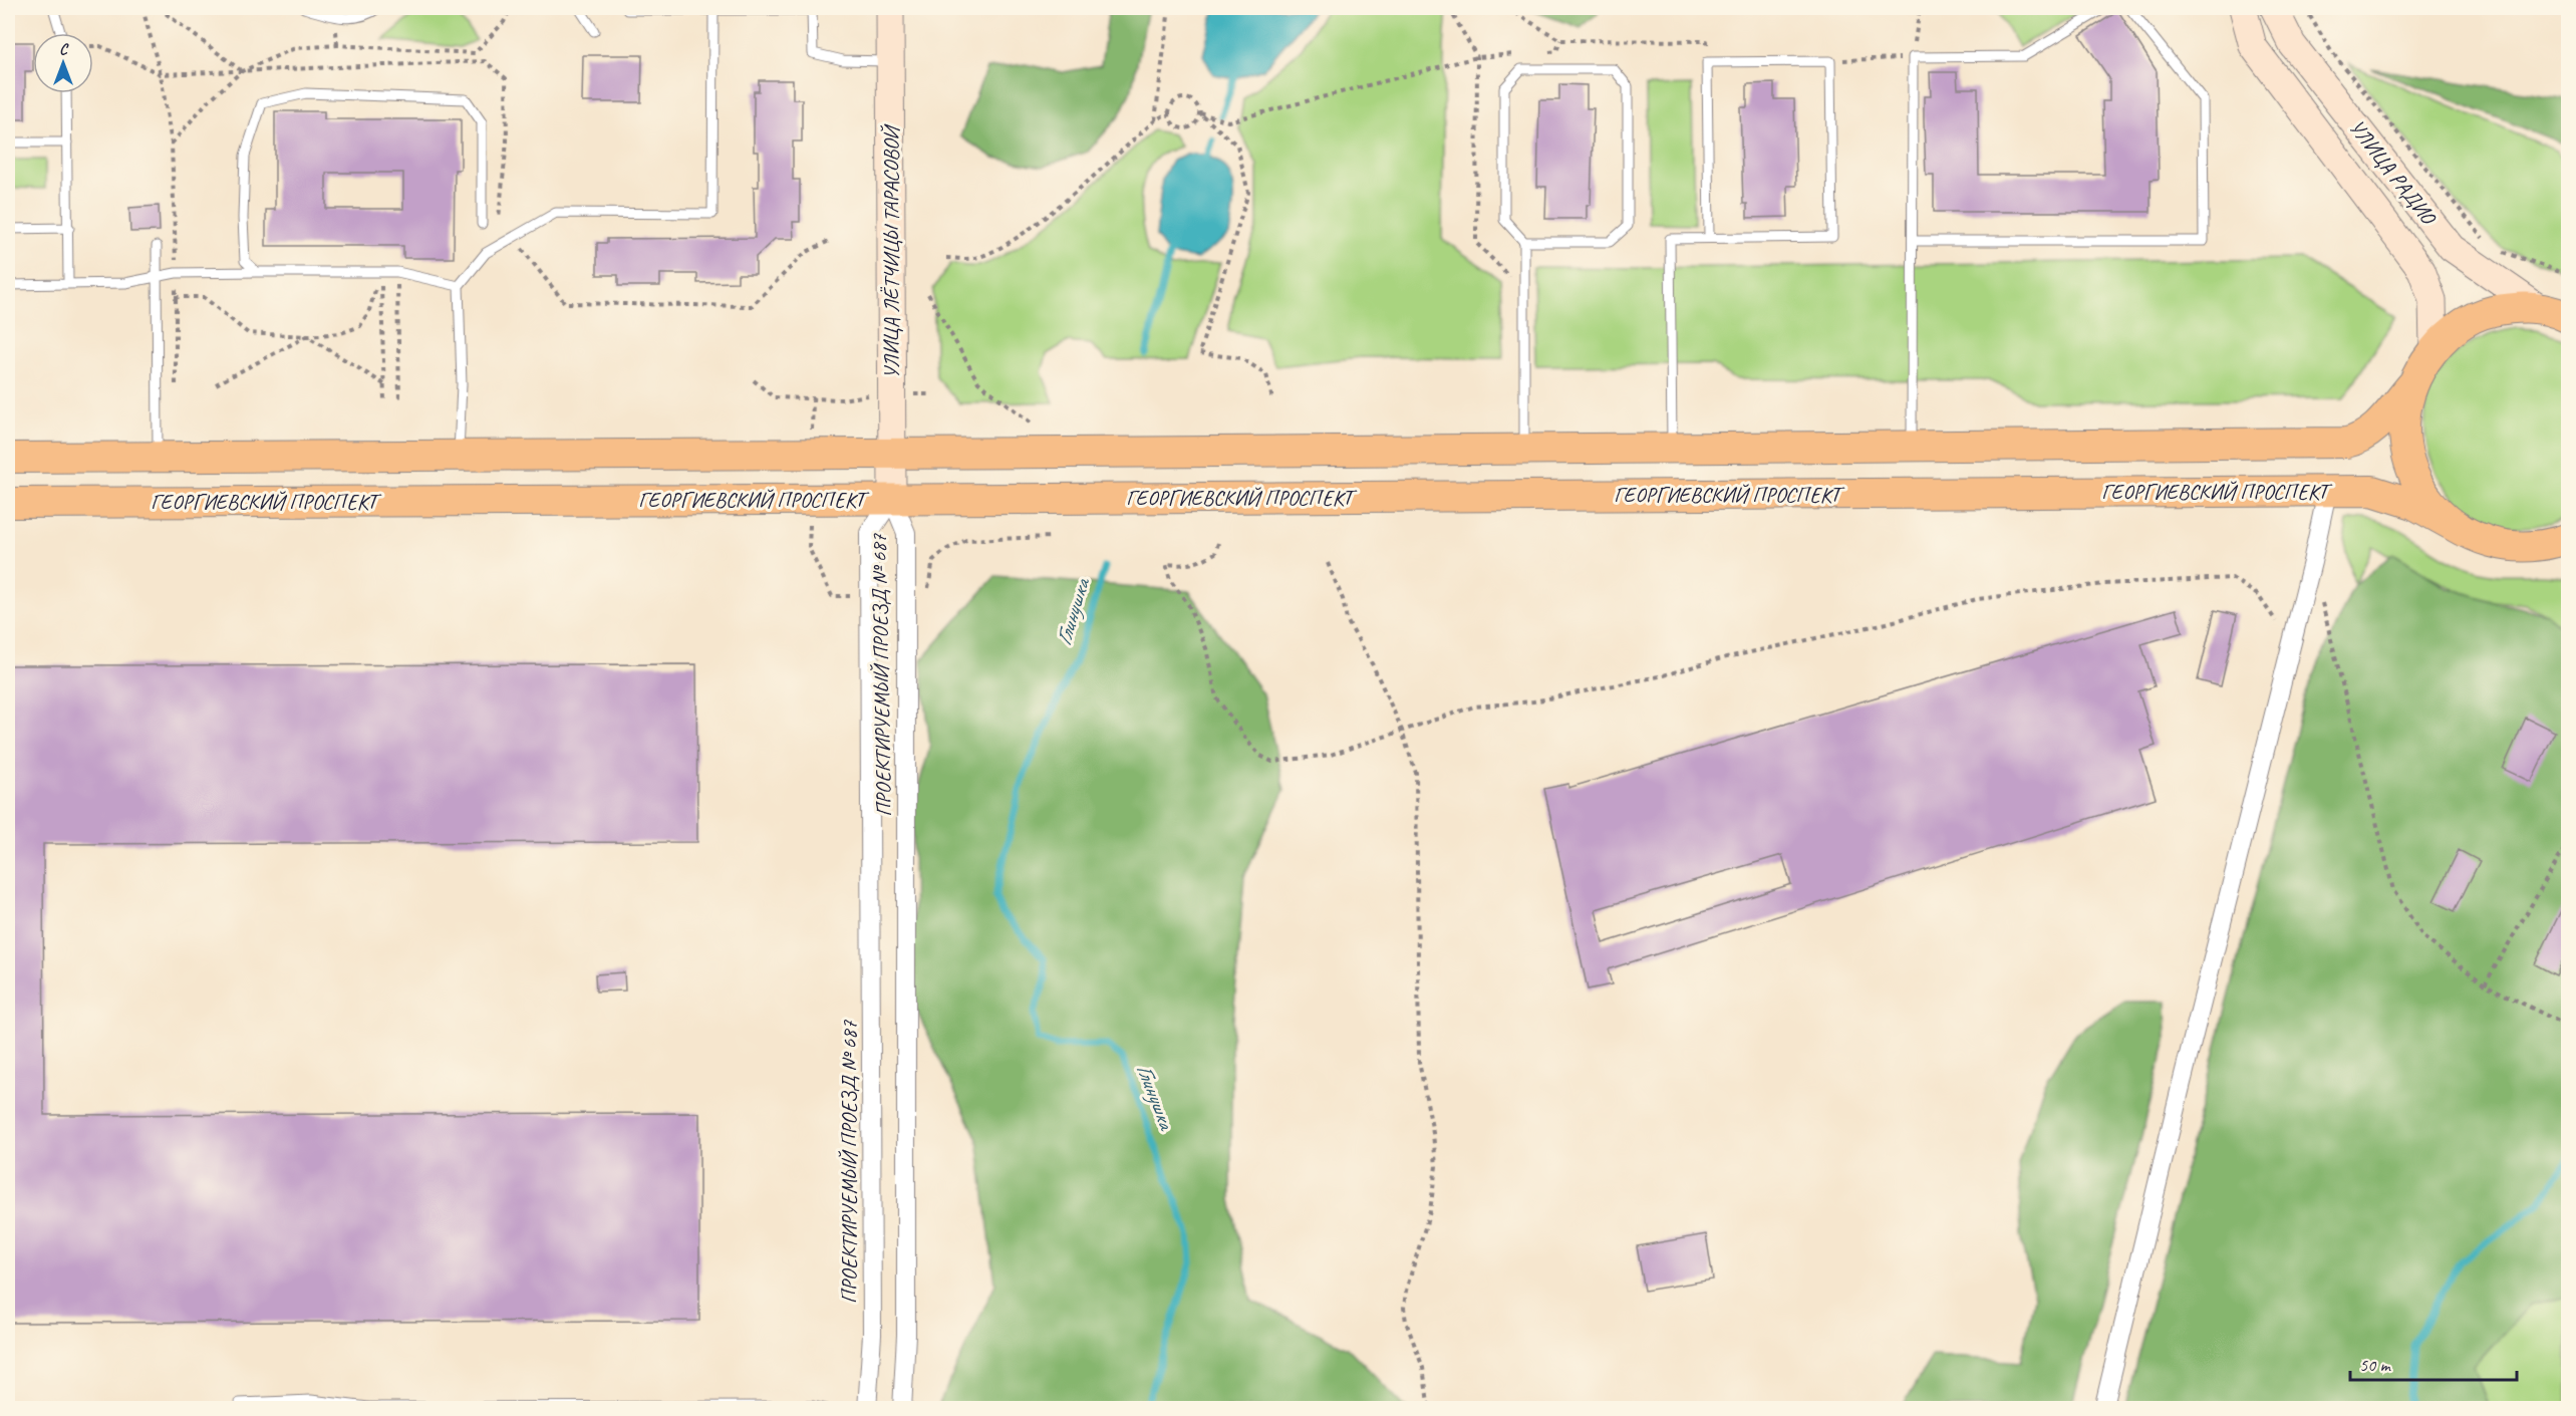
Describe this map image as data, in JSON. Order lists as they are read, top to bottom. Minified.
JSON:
{"streets":{"main road":["УЛИЦА РАДИО","УЛИЦА ЛЁТЧИЦЫ ТАРАСОВОЙ","ГЕОРГИЕВСКИЙ ПРОСПЕКТ"],"street":["ПРОЕКТИРУЕМЫЙ ПРОЕЗД № 687"]},"crossings":[["УЛИЦА ЛЁТЧИЦЫ ТАРАСОВОЙ","ГЕОРГИЕВСКИЙ ПРОСПЕКТ"],["УЛИЦА ЛЁТЧИЦЫ ТАРАСОВОЙ","ПРОЕКТИРУЕМЫЙ ПРОЕЗД № 687"],["ГЕОРГИЕВСКИЙ ПРОСПЕКТ","ПРОЕКТИРУЕМЫЙ ПРОЕЗД № 687"]],"water":["Глинушка"],"scale_bar":"50 m","north":"top"}
